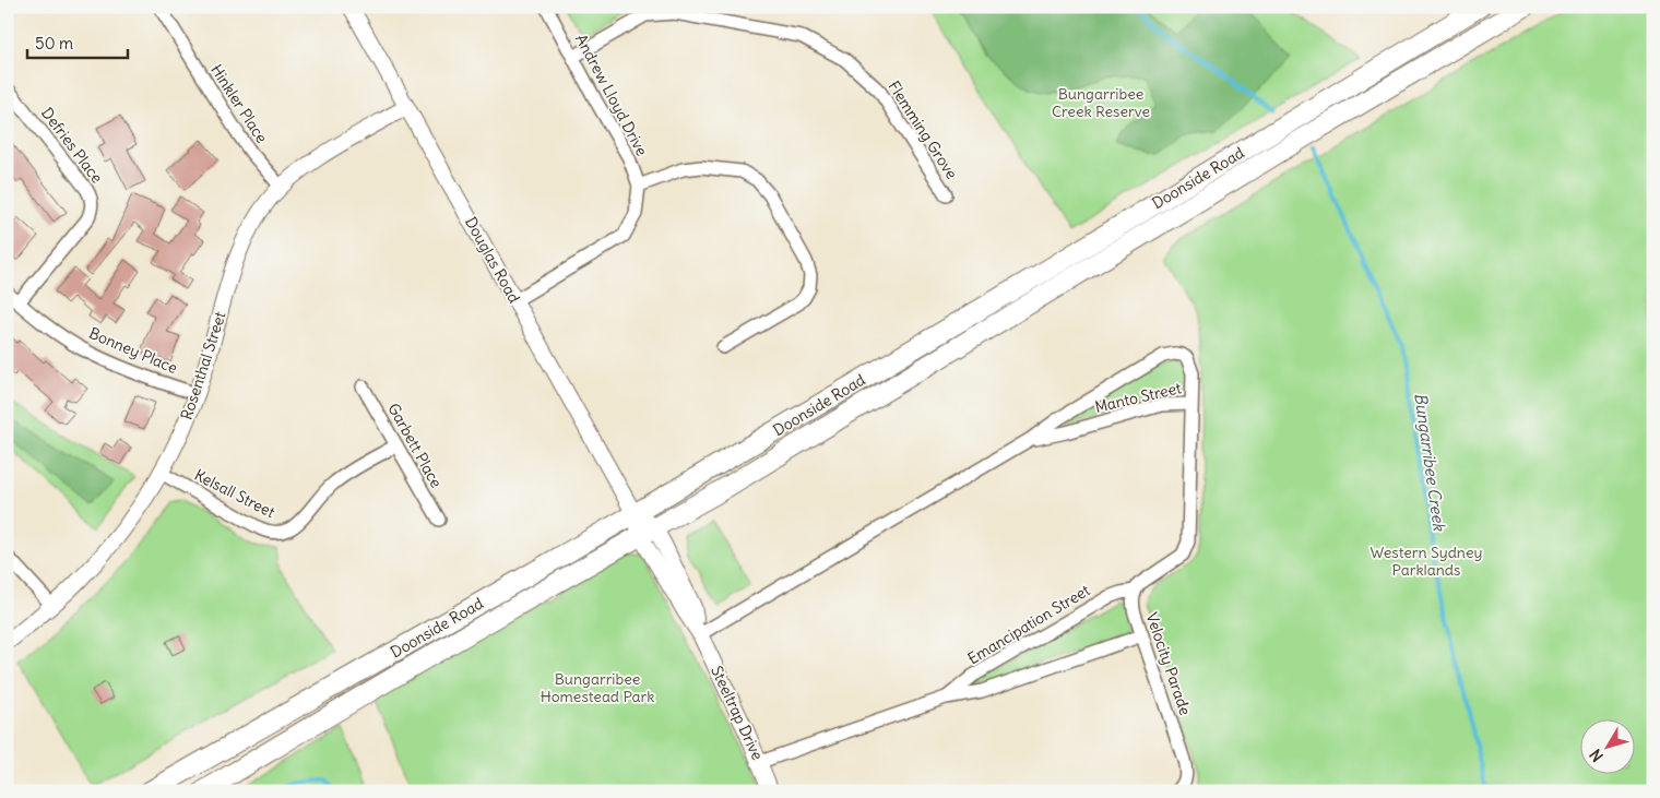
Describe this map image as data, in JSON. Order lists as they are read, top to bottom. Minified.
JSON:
{"streets":{"main road":["Doonside Road"],"street":["Andrew Lloyd Drive","Hinkler Place","Flemming Grove","Defries Place","Douglas Road","Bonney Place","Rosenthal Street","Manto Street","Garbett Place","Kelsall Street","Emancipation Street","Velocity Parade","Steeltrap Drive"]},"crossings":[["Andrew Lloyd Drive","Flemming Grove"],["Andrew Lloyd Drive","Douglas Road"],["Hinkler Place","Rosenthal Street"],["Defries Place","Bonney Place"],["Doonside Road","Douglas Road"],["Doonside Road","Steeltrap Drive"],["Douglas Road","Rosenthal Street"],["Douglas Road","Steeltrap Drive"],["Bonney Place","Rosenthal Street"],["Rosenthal Street","Kelsall Street"],["Manto Street","Steeltrap Drive"],["Garbett Place","Kelsall Street"],["Emancipation Street","Velocity Parade"],["Emancipation Street","Steeltrap Drive"]],"water":["Bungarribee Creek"],"parks":["Bungarribee Creek Reserve","Western Sydney Parklands","Bungarribee Homestead Park"],"scale_bar":"50 m","north":"bottom left"}
